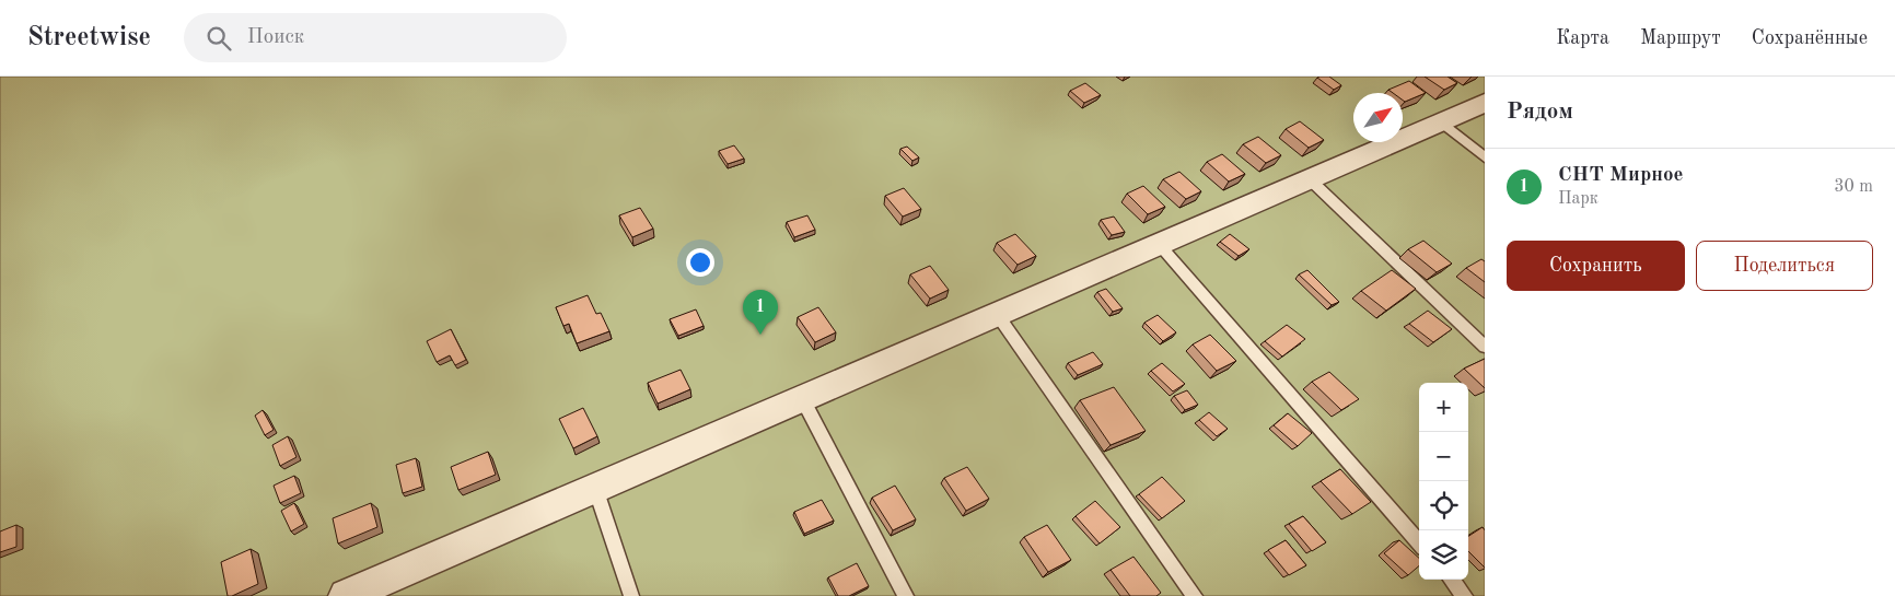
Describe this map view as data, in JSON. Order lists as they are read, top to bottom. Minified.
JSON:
{"north":"top right","page":{"header":"Streetwise","search":"Поиск","nav":["Карта","Маршрут","Сохранённые"],"heading":"Рядом","list":[{"mark":"1","name":"СНТ Мирное","note":"Парк","value":"30 m"}],"buttons":["Сохранить","Поделиться"],"pins":"1","map_buttons":["+","−"]}}
